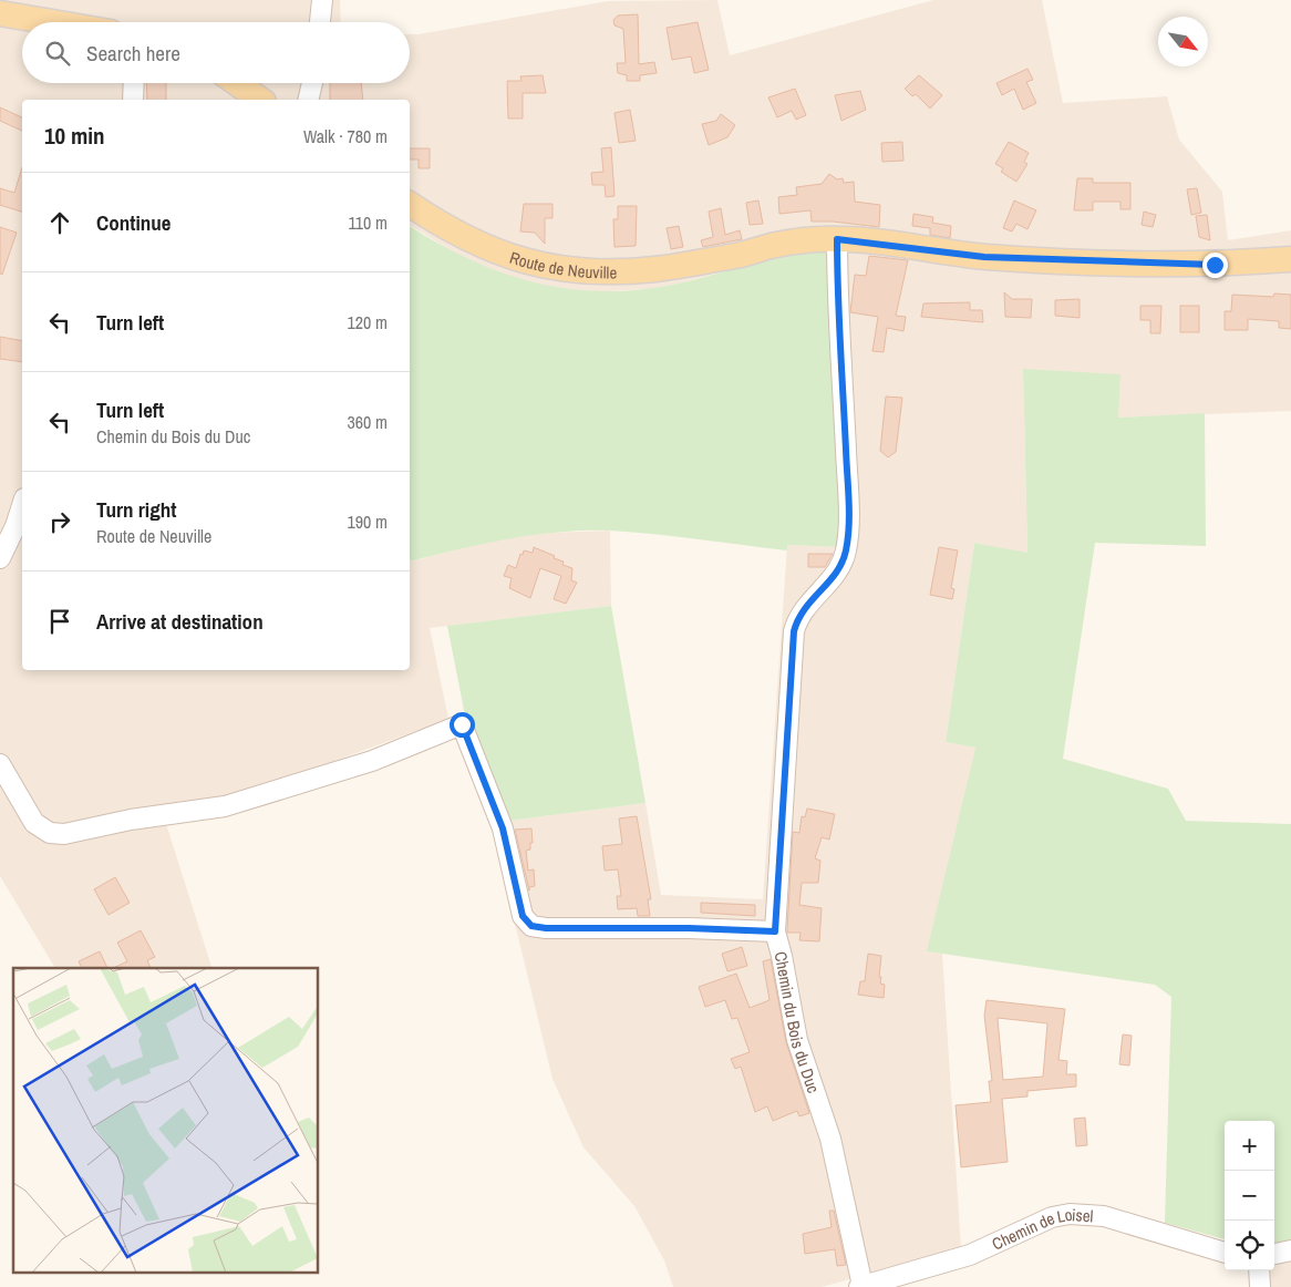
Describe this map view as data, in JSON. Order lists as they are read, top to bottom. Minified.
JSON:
{"streets":{"main road":["Route de Neuville"],"street":["Chemin du Bois du Duc","Chemin de Loisel"]},"crossings":[["Route de Neuville","Chemin du Bois du Duc"],["Chemin du Bois du Duc","Chemin de Loisel"]],"north":"bottom right","page":{"search":"Search here","heading":["10 min","Walk · 780 m"],"list":[["Continue","110 m"],["Turn left","120 m"],["Turn left","Chemin du Bois du Duc","360 m"],["Turn right","Route de Neuville","190 m"],"Arrive at destination"],"map_buttons":["+","−"]}}
